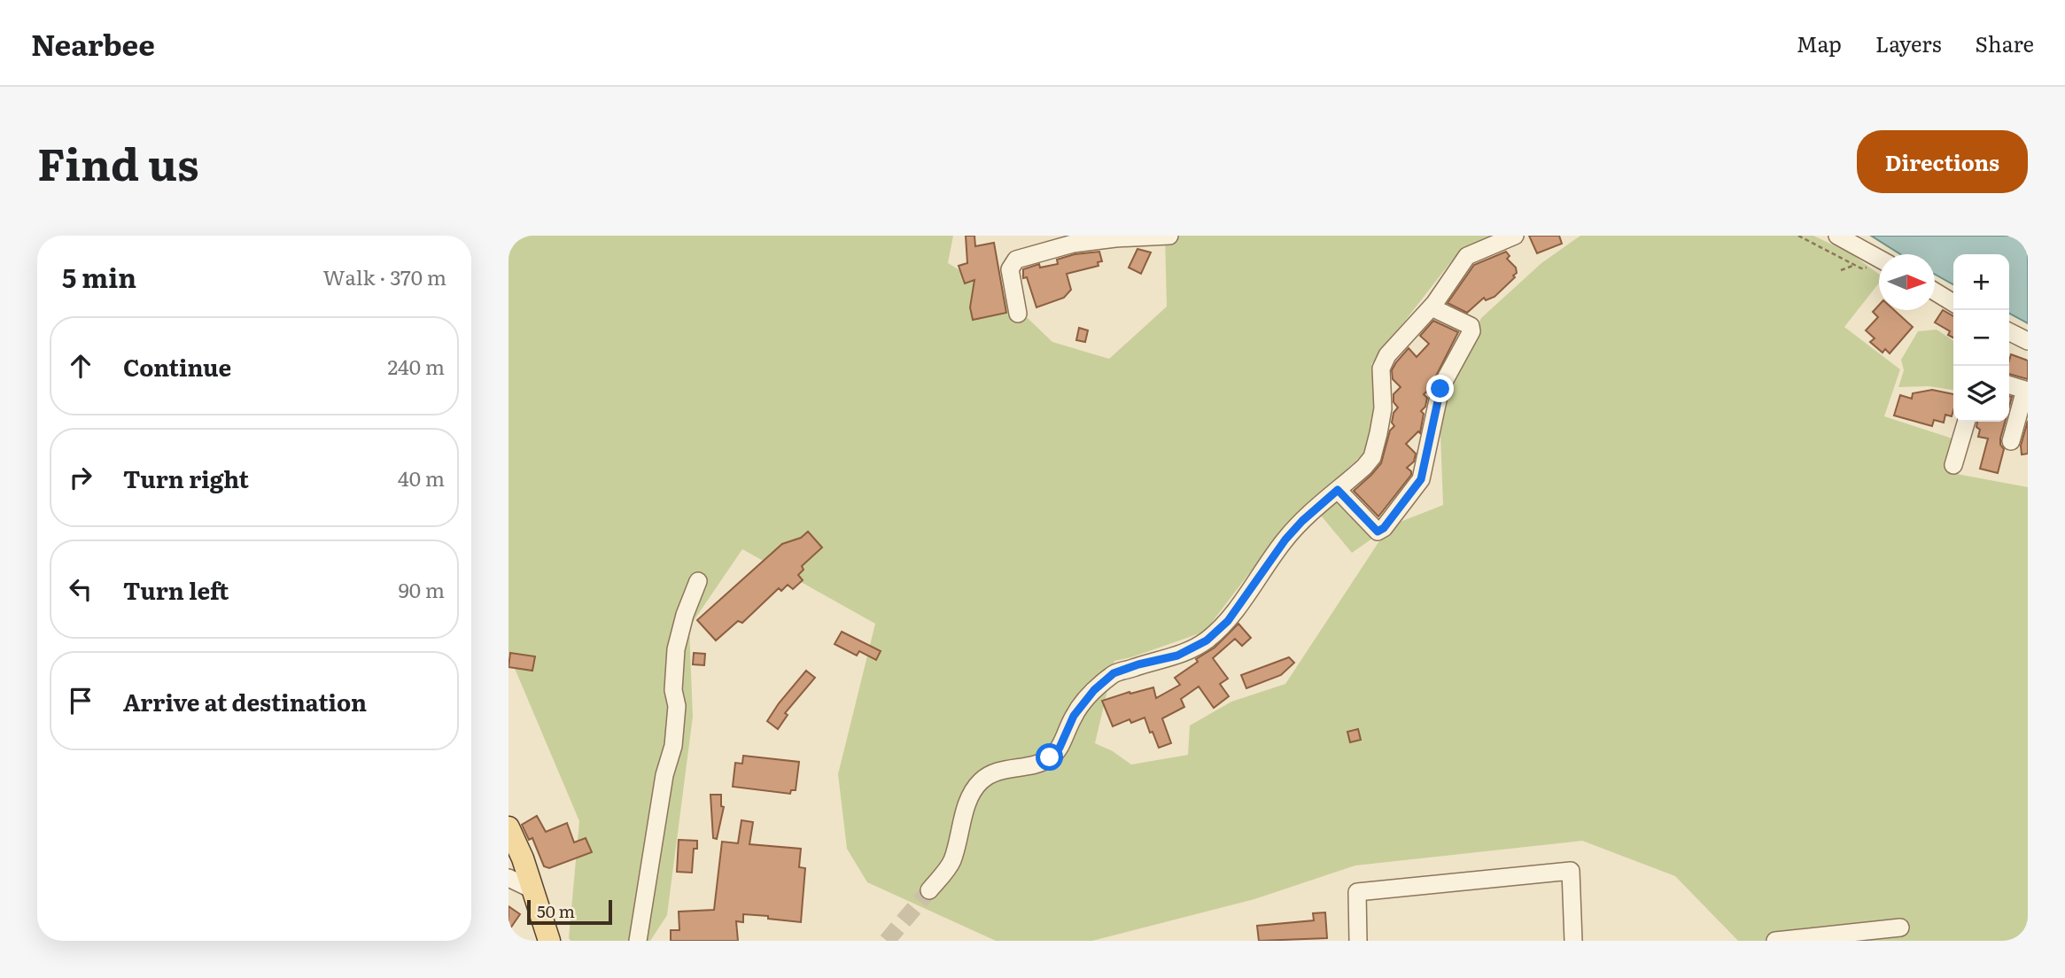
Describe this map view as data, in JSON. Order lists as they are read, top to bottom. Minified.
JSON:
{"scale_bar":"50 m","north":"right","page":{"header":"Nearbee","nav":["Map","Layers","Share"],"title":"Find us","buttons":"Directions","heading":["5 min","Walk · 370 m"],"map_buttons":["+","−"],"list":[["Continue","240 m"],["Turn right","40 m"],["Turn left","90 m"],"Arrive at destination"],"scale":"50 m"}}
